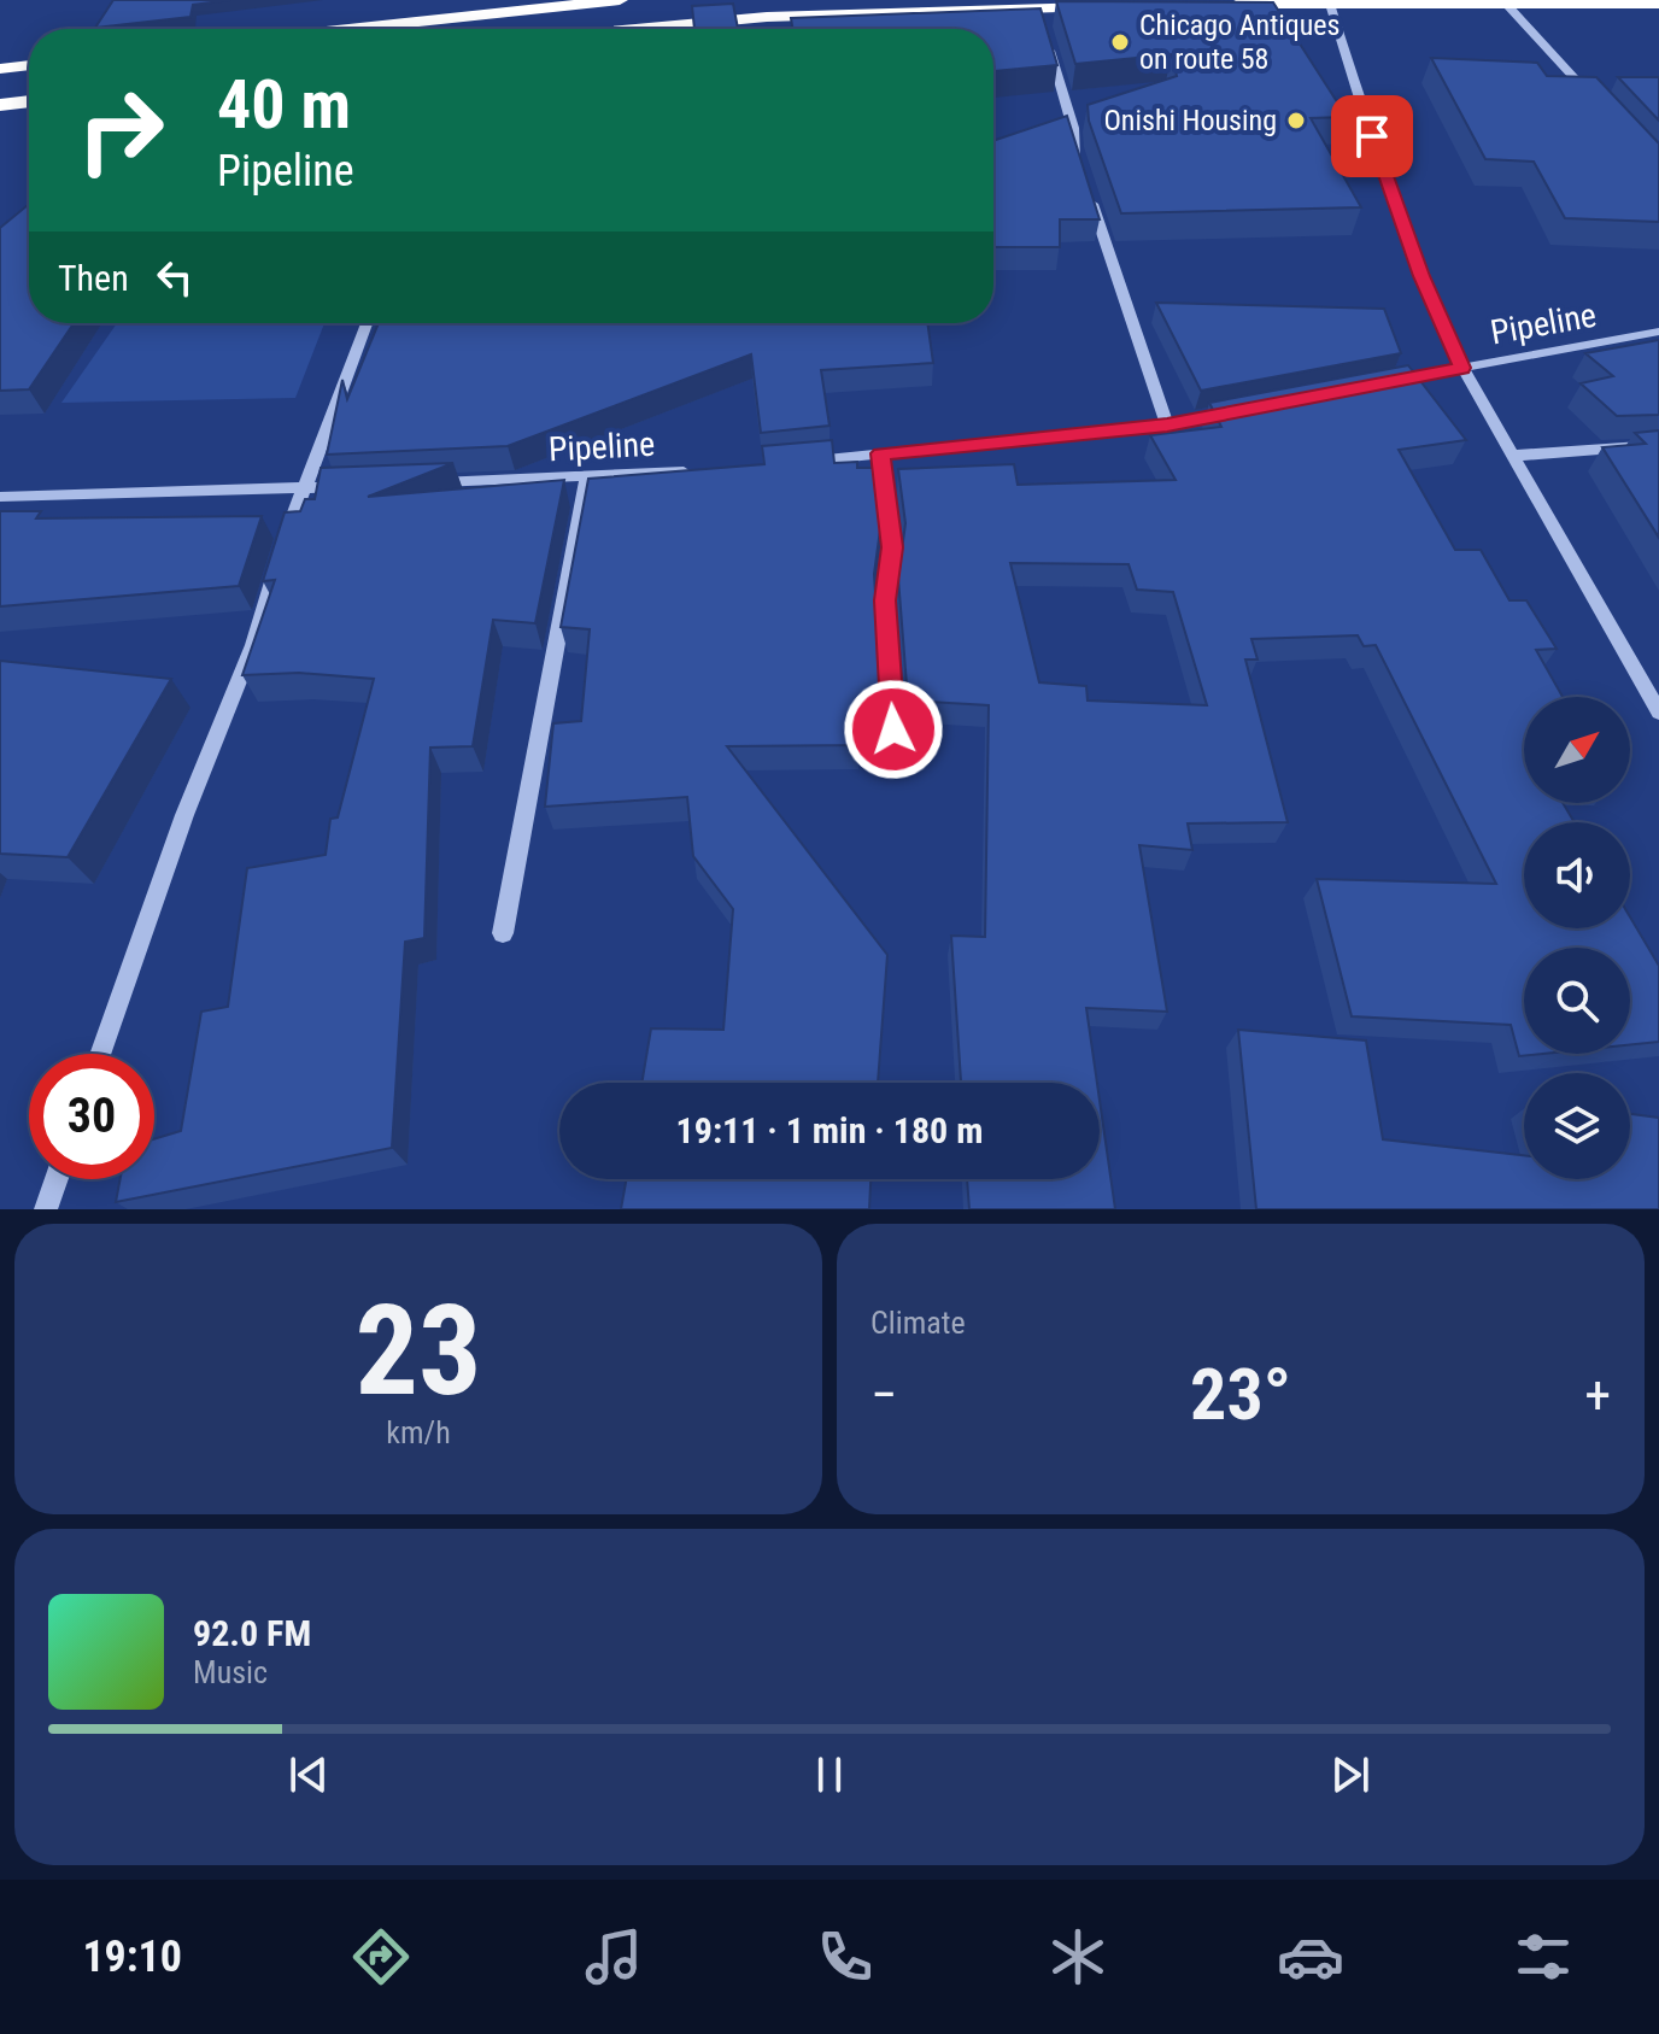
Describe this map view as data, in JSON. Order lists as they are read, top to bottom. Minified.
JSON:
{"streets":{"street":["Pipeline"]},"places":["Chicago Antiques on route 58","Onishi Housing"],"north":"top right","page":{"turn":["40 m","Pipeline"],"then":"Then","limit":"30","trip":"19:11 · 1 min · 180 m","tile":[["23","km/h"],"Climate"],"heat":["−","23°","+"],"song":["92.0 FM","Music"],"tabs":"19:10"}}
